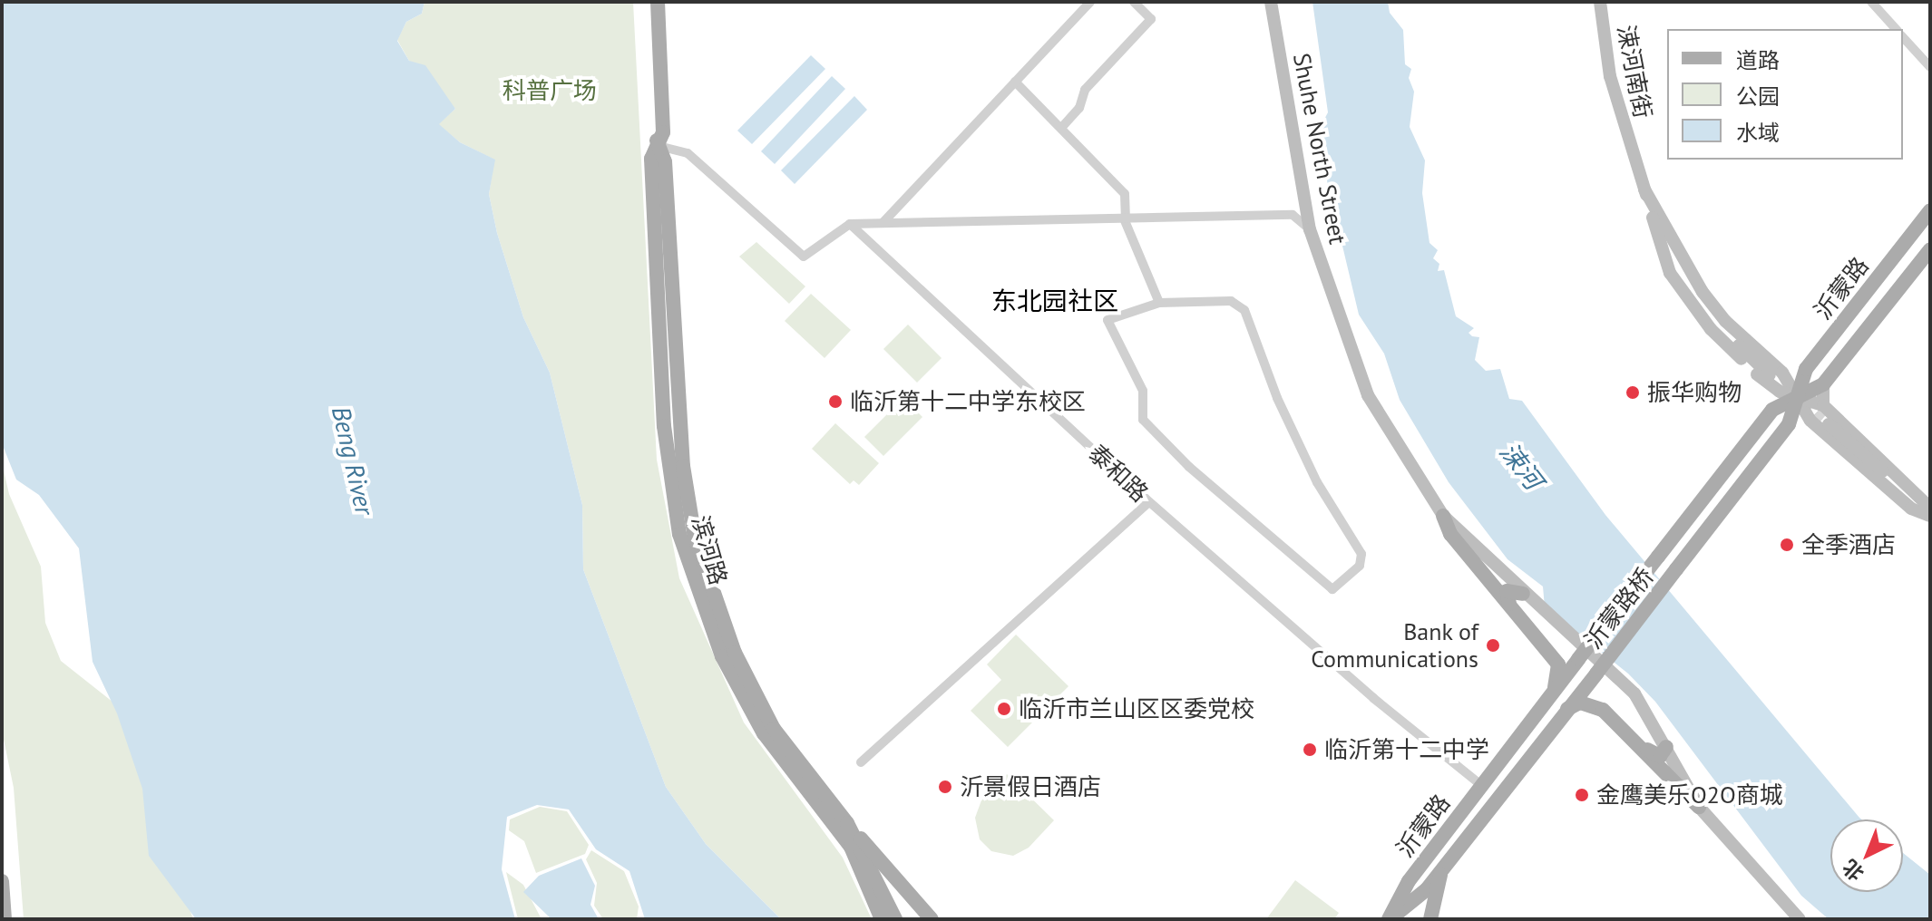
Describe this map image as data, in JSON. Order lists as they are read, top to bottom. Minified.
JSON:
{"streets":{"main road":["涑河南街","Shuhe North Street","沂蒙路","滨河路","沂蒙路桥"],"street":["泰和路"]},"crossings":[["沂蒙路","泰和路"],["沂蒙路","沂蒙路桥"]],"districts":["东北园社区"],"water":["Beng River","涑河"],"parks":["科普广场"],"places":["振华购物","临沂第十二中学东校区","全季酒店","Bank of Communications","临沂市兰山区区委党校","临沂第十二中学","沂景假日酒店","金鹰美乐O2O商城"],"legend":["道路","公园","水域"],"north":"bottom left"}
